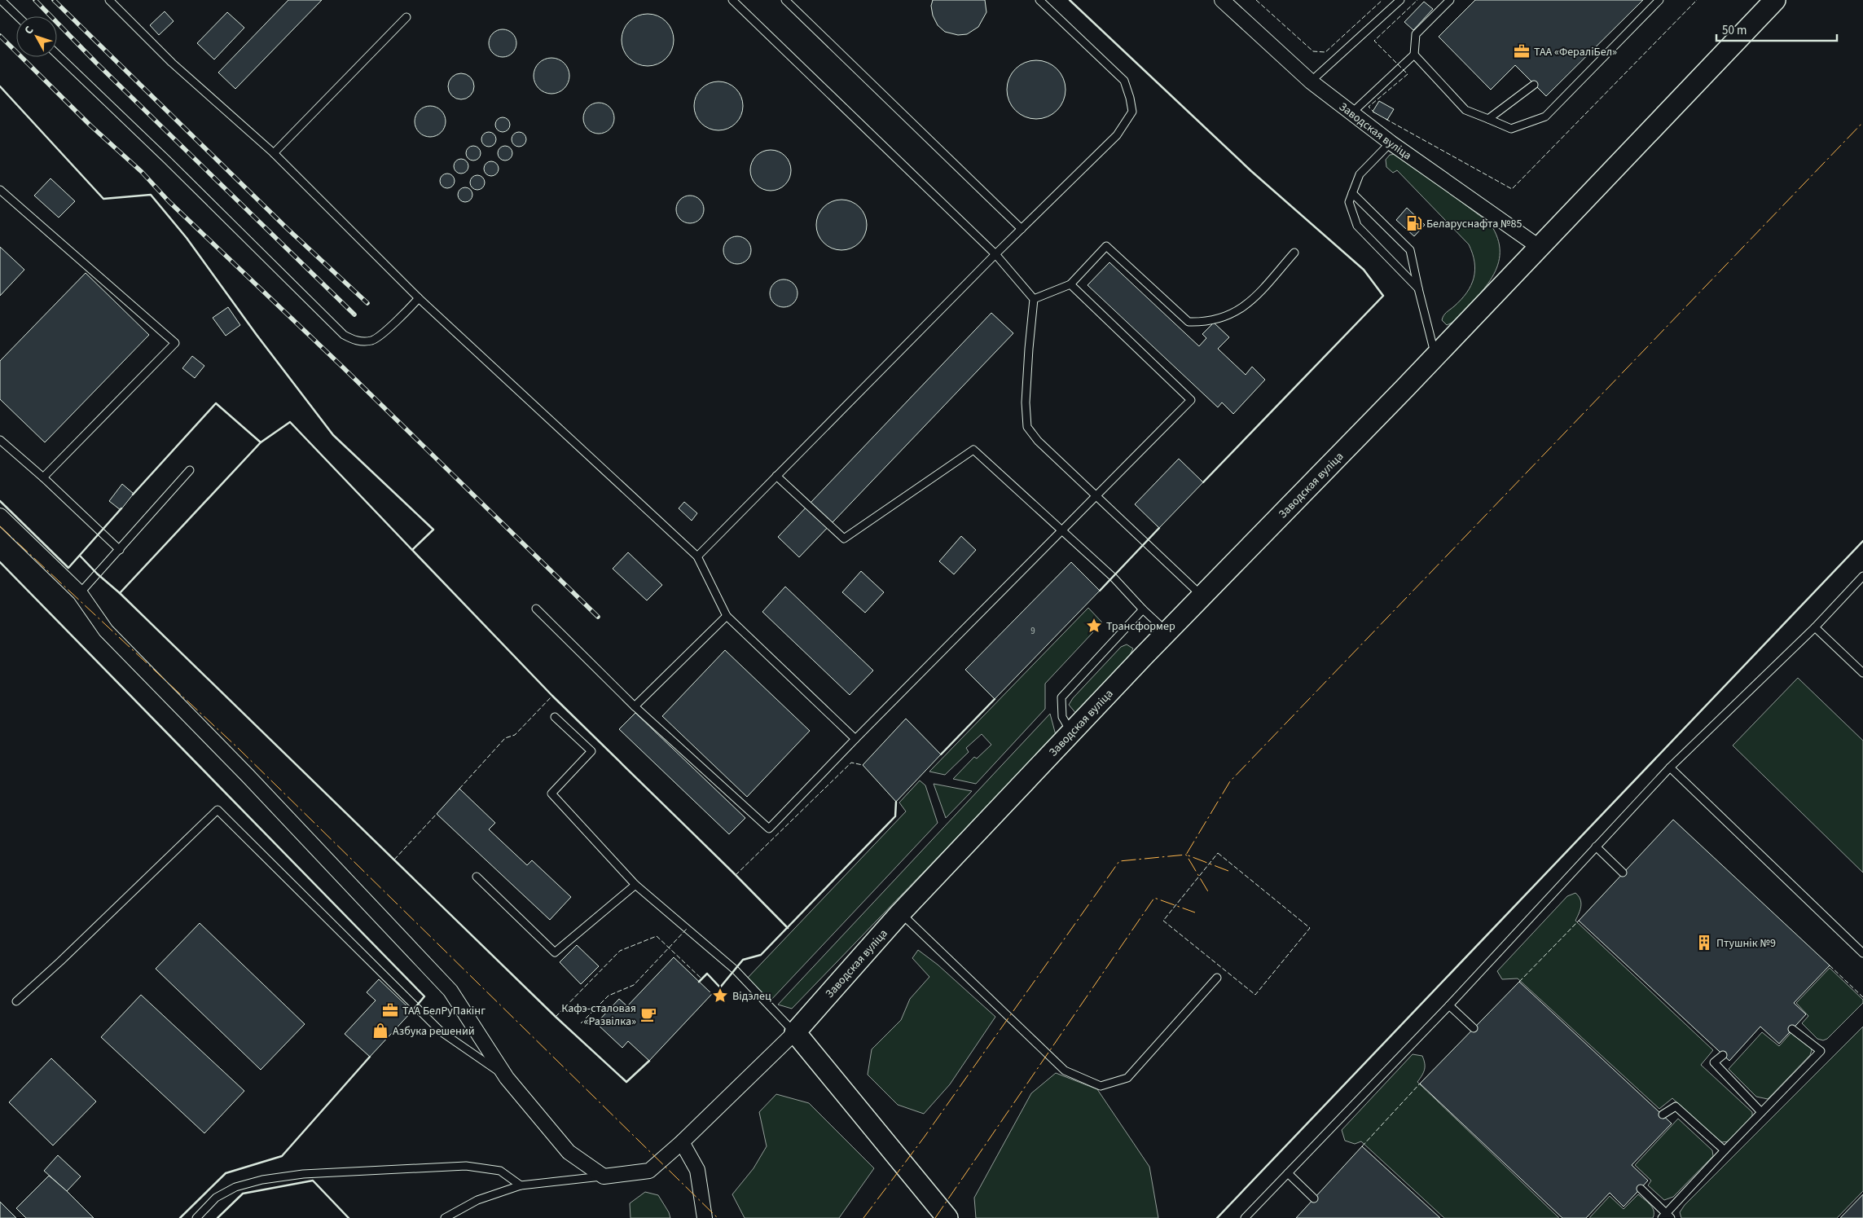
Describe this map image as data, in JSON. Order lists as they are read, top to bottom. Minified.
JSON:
{"streets":{"street":["Заводская вуліца"]},"places":{"office":["ТАА «ФераліБел»","ТАА БелРуПакінг"],"fuel station":["Беларуснафта №85"],"place":["Трансформер","Відэлец"],"building":["Птушнік №9"],"cafe":["Кафэ-сталовая «Развілка»"],"shop":["Азбука решений"]},"house_numbers":["9"],"scale_bar":"50 m","north":"top left"}
